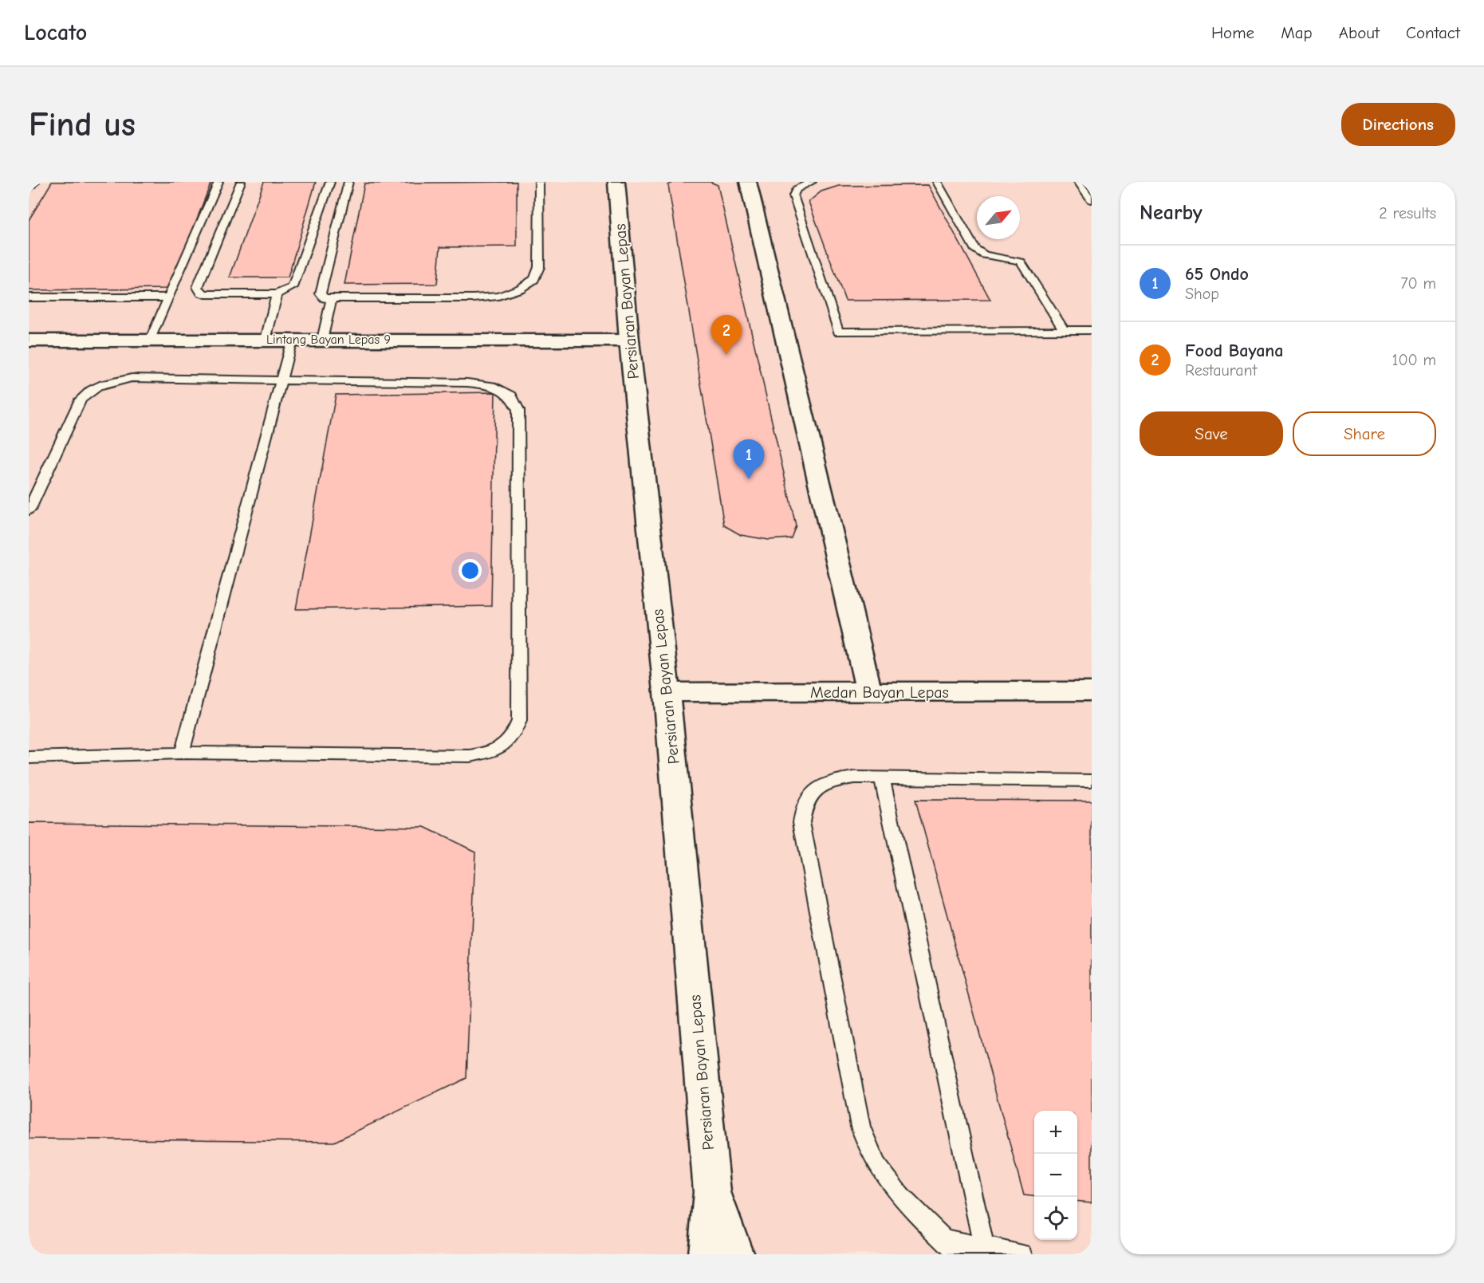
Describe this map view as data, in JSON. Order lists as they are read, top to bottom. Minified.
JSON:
{"streets":{"street":["Persiaran Bayan Lepas","Lintang Bayan Lepas 9","Medan Bayan Lepas"]},"crossings":[["Persiaran Bayan Lepas","Lintang Bayan Lepas 9"],["Persiaran Bayan Lepas","Medan Bayan Lepas"]],"north":"top right","page":{"header":"Locato","nav":["Home","Map","About","Contact"],"buttons":["Directions",["Save","Share"]],"title":"Find us","heading":["Nearby","2 results"],"list":[{"mark":"1","name":"65 Ondo","note":"Shop","value":"70 m"},{"mark":"2","name":"Food Bayana","note":"Restaurant","value":"100 m"}],"pins":["2","1"],"map_buttons":["+","−"]}}
